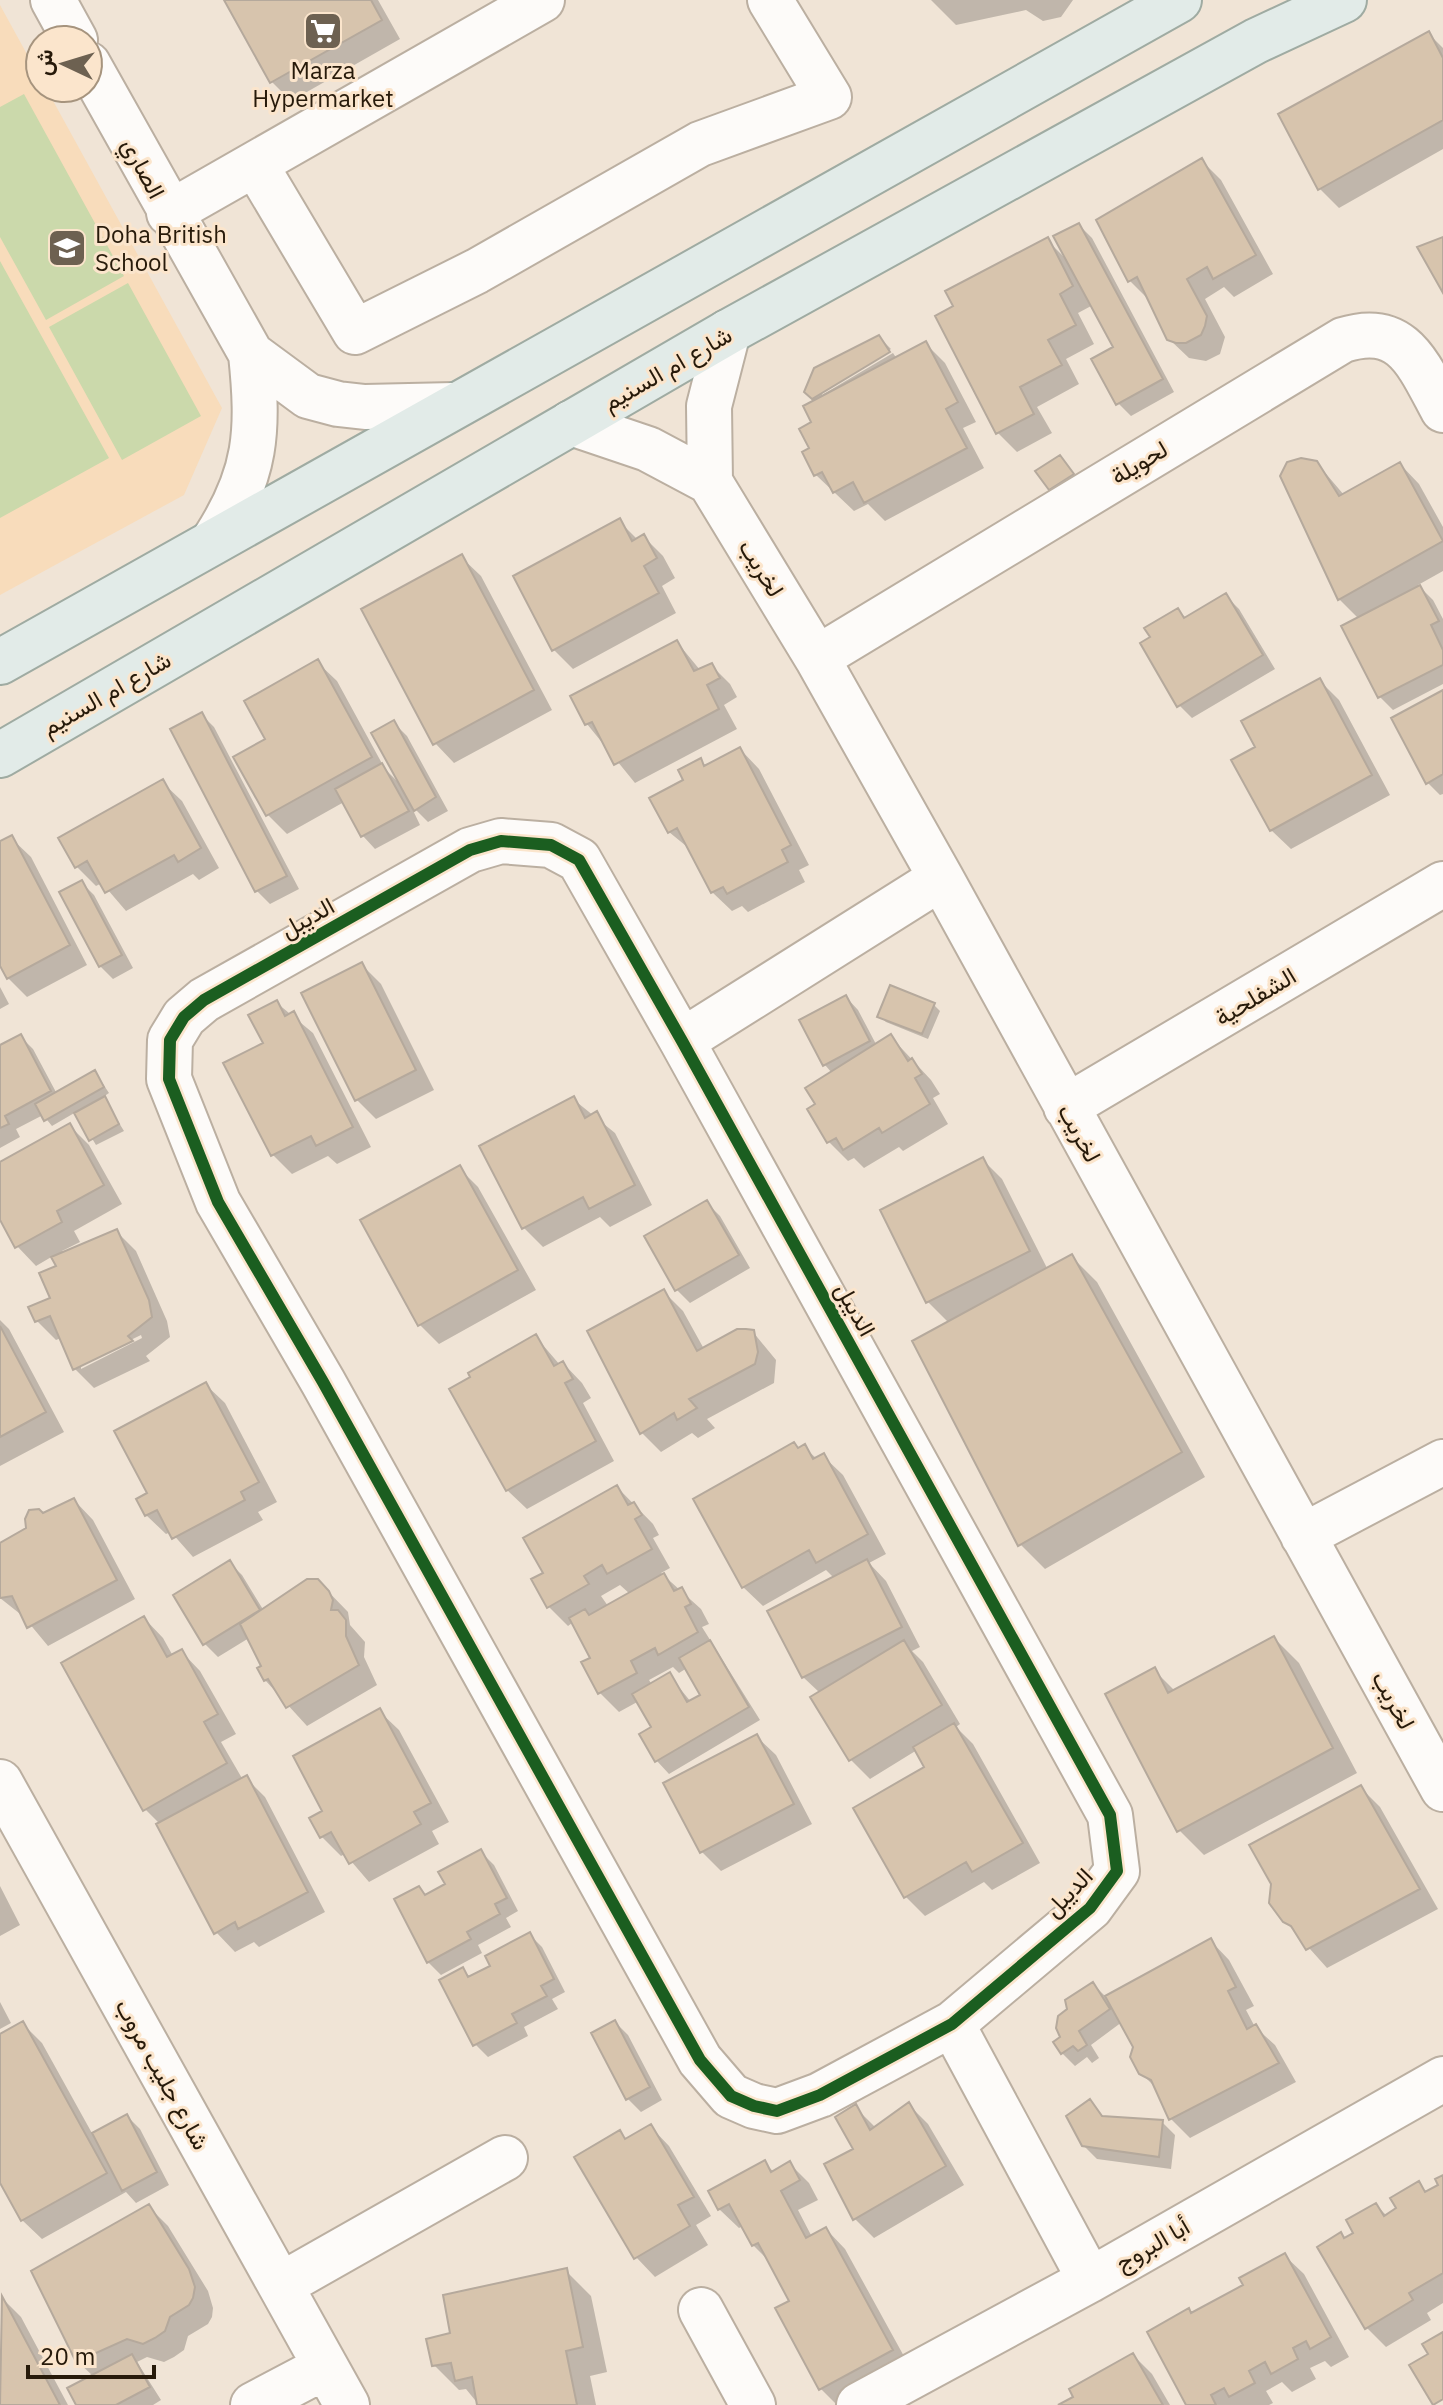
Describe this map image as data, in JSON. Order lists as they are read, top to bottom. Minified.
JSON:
{"streets":{"main road":["شارع ام السنيم"],"street":["الصاري","لحويلة","لخريب","الديبل","الشفلحية","شارع جليب مروب","أبا البروج"]},"crossings":[["لحويلة","لخريب"],["لخريب","الشفلحية"]],"places":{"supermarket":["Marza Hypermarket"],"school or university":["Doha British School"]},"scale_bar":"20 m","north":"left"}
